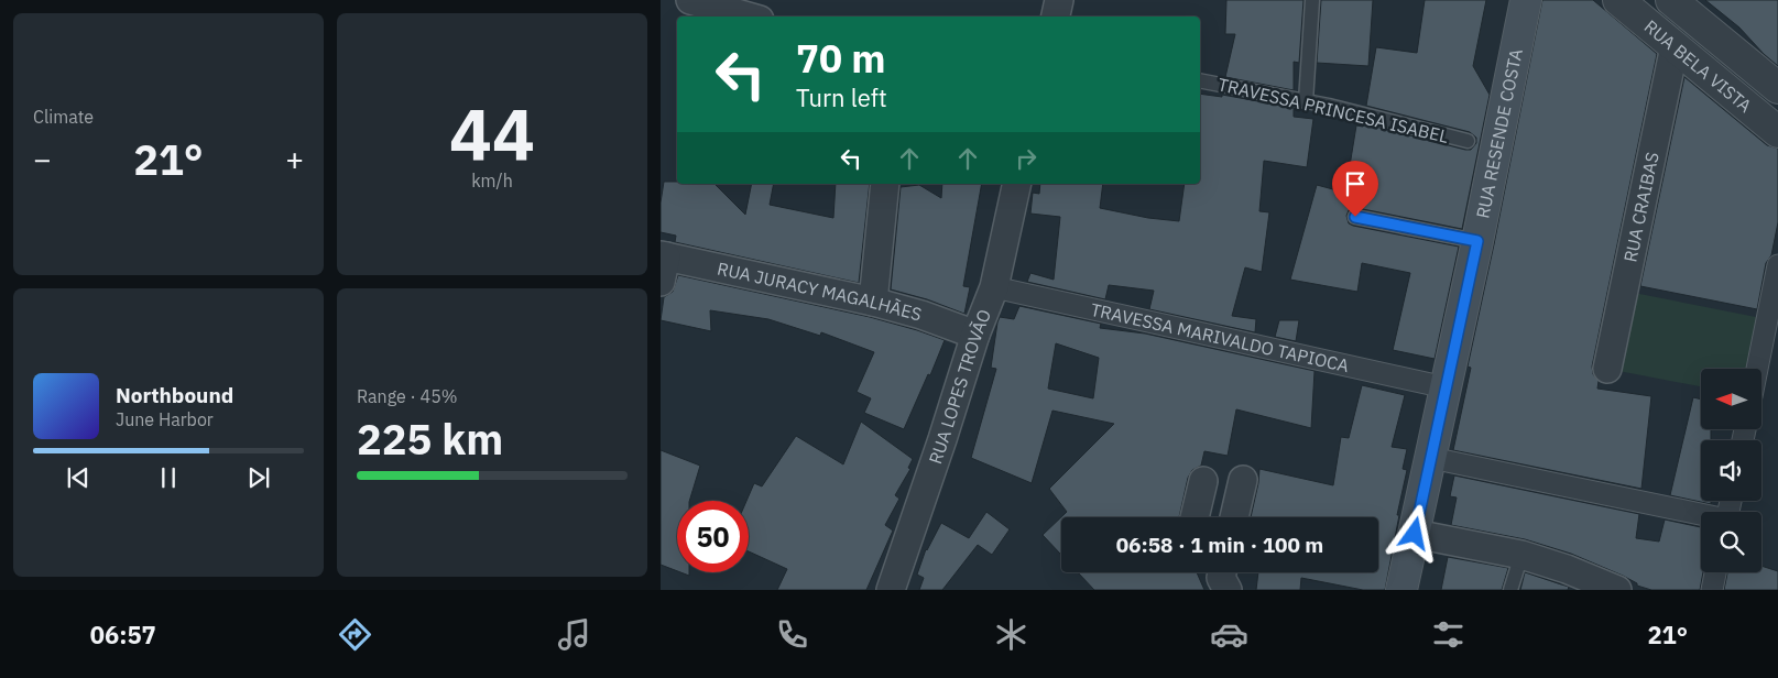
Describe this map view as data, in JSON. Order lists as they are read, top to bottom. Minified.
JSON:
{"streets":{"main road":["RUA RESENDE COSTA"],"street":["RUA BELA VISTA","RUA CRAIBAS","RUA JURACY MAGALHÃES","TRAVESSA MARIVALDO TAPIOCA","RUA LOPES TROVÃO"],"lane":["TRAVESSA PRINCESA ISABEL"]},"crossings":[["RUA BELA VISTA","RUA CRAIBAS"],["RUA RESENDE COSTA","TRAVESSA MARIVALDO TAPIOCA"],["RUA JURACY MAGALHÃES","RUA LOPES TROVÃO"],["TRAVESSA MARIVALDO TAPIOCA","RUA LOPES TROVÃO"]],"north":"left","page":{"tile":["Climate",["44","km/h"],["Range · 45%","225 km"]],"turn":["70 m","Turn left"],"heat":["−","21°","+"],"song":["Northbound","June Harbor"],"limit":"50","trip":"06:58 · 1 min · 100 m","tabs":["06:57","21°"]}}
